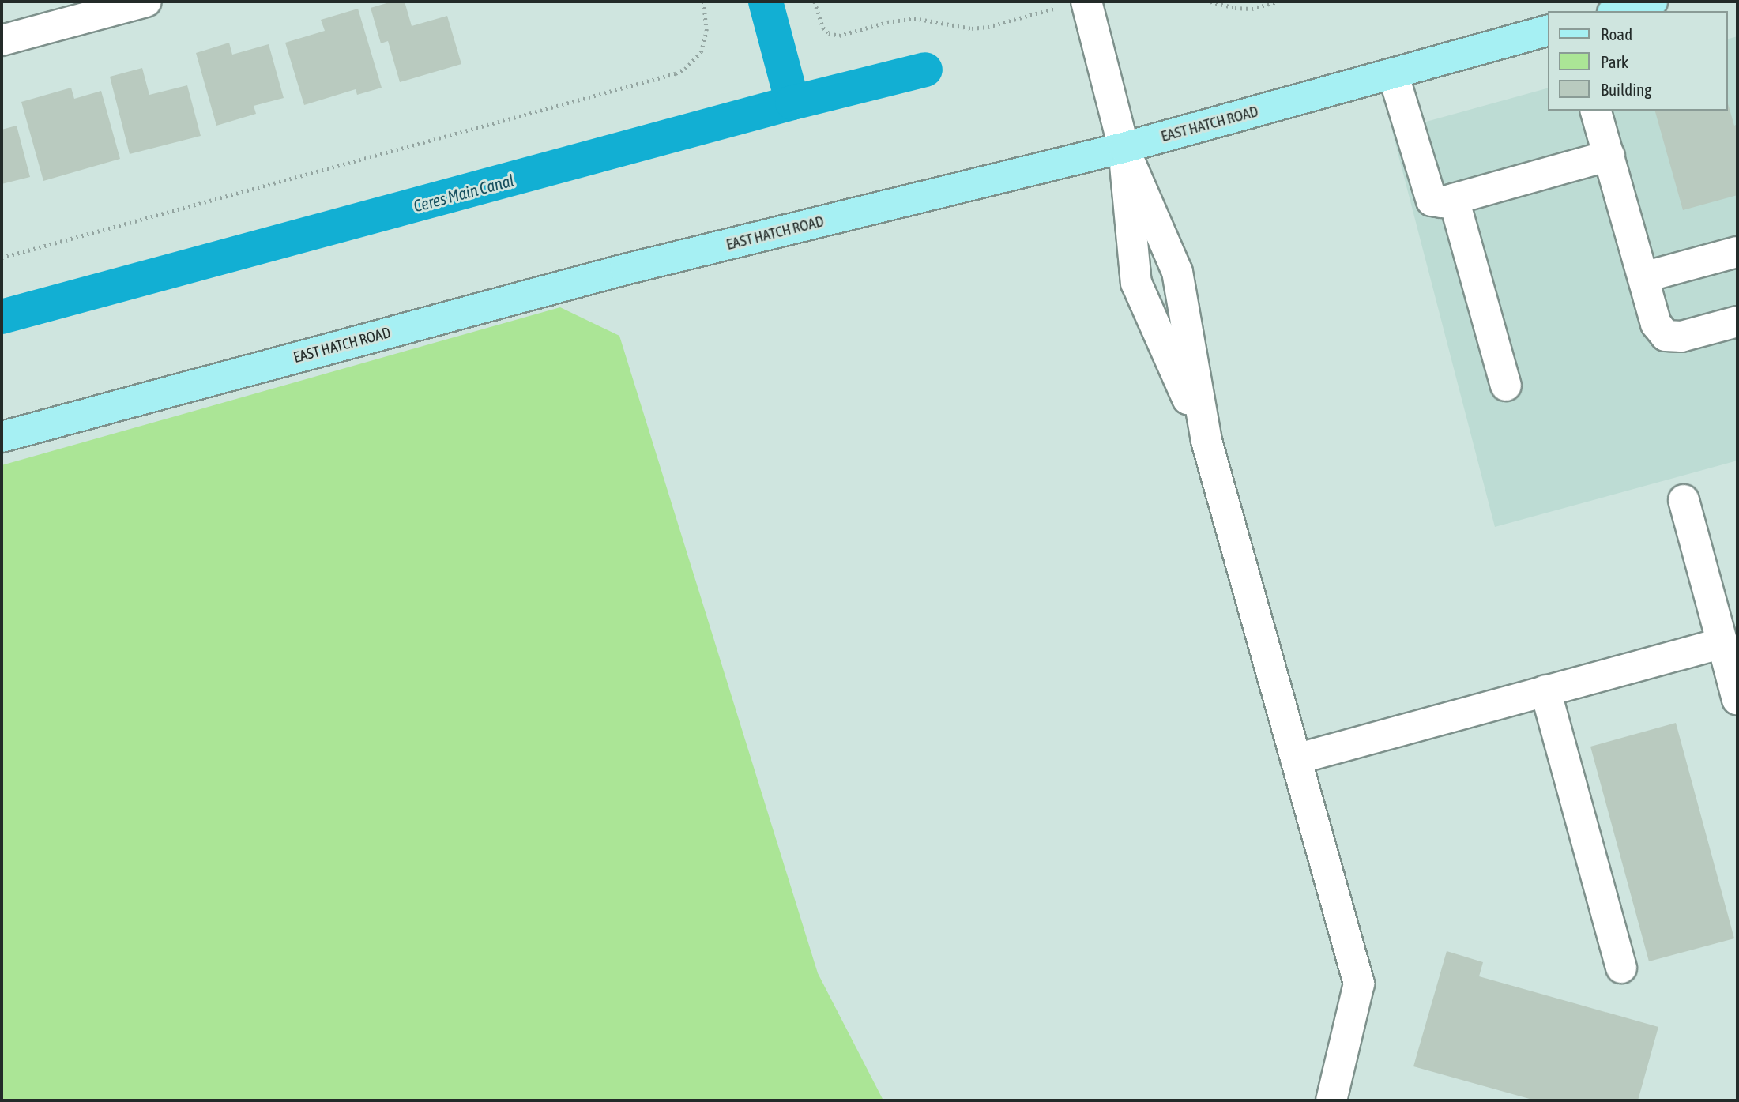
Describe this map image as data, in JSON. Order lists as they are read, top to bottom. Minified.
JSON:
{"streets":{"main road":["EAST HATCH ROAD"]},"water":["Ceres Main Canal"],"legend":["Road","Park","Building"]}
